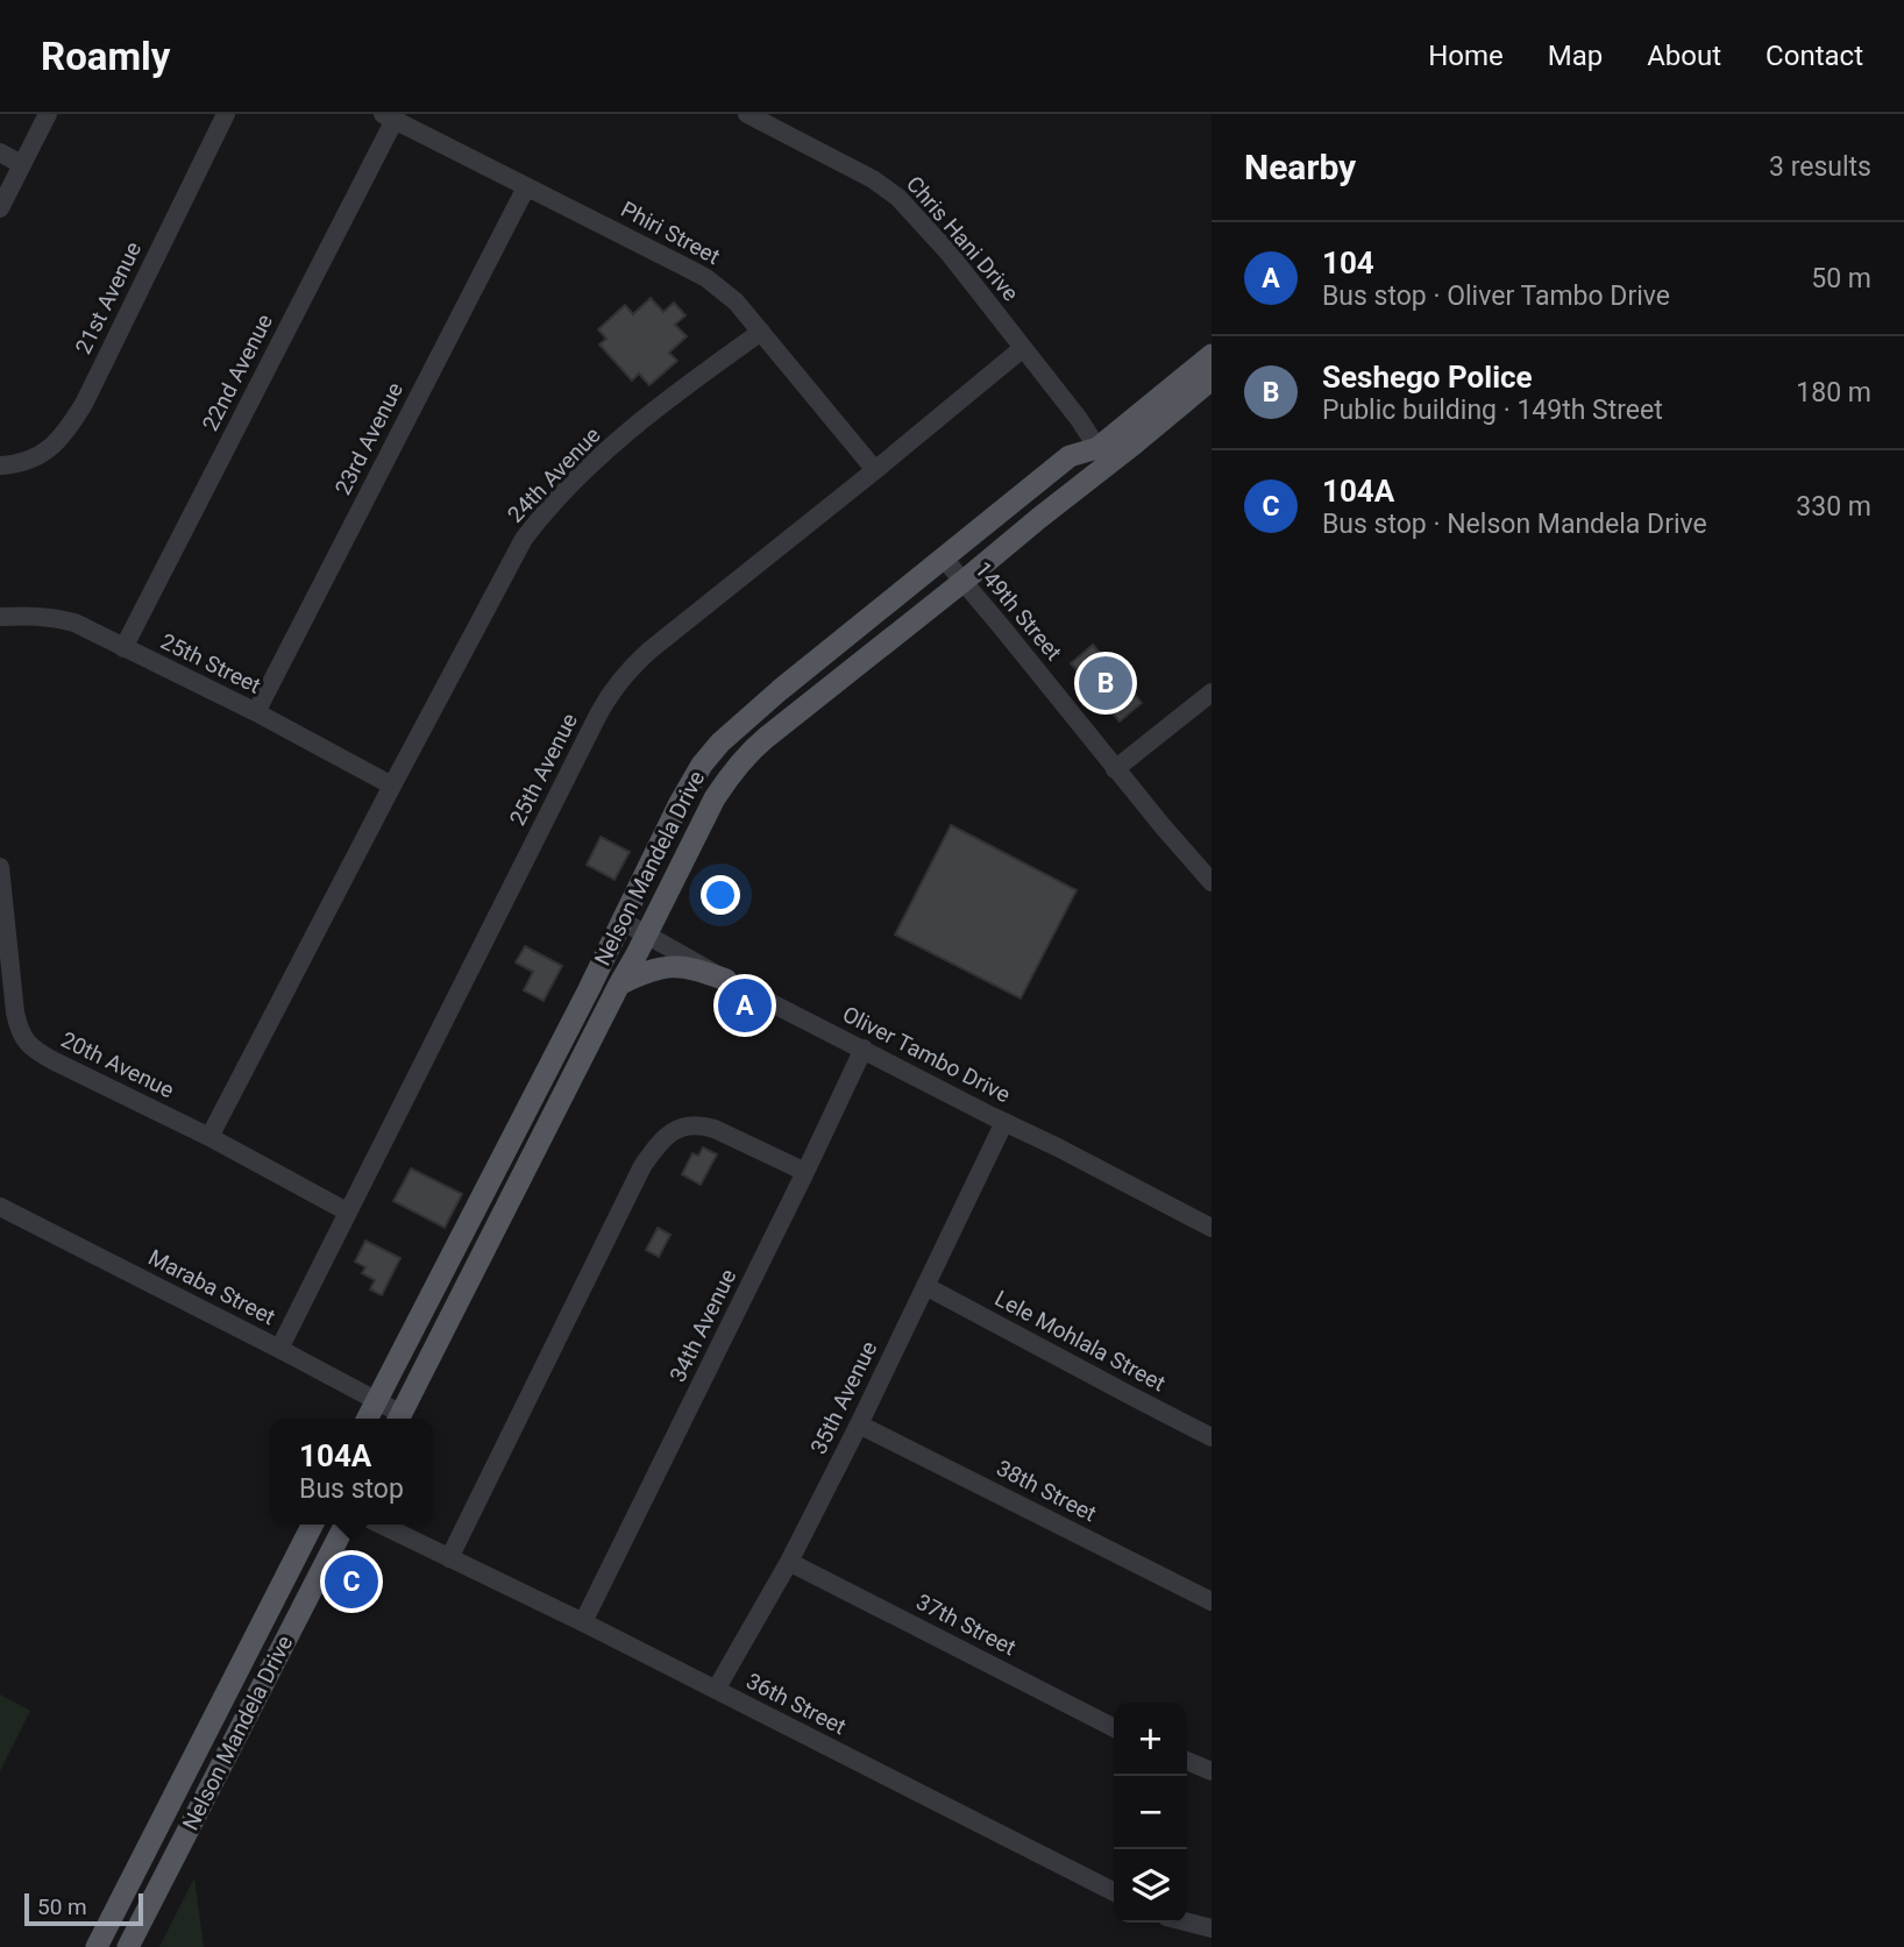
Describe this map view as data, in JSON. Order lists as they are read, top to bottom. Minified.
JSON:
{"streets":{"main road":["Nelson Mandela Drive"],"street":["Phiri Street","Chris Hani Drive","21st Avenue","22nd Avenue","23rd Avenue","24th Avenue","149th Street","25th Street","25th Avenue","Oliver Tambo Drive","20th Avenue","Maraba Street","34th Avenue","Lele Mohlala Street","35th Avenue","38th Street","37th Street","36th Street"]},"crossings":[["Phiri Street","22nd Avenue"],["Phiri Street","23rd Avenue"],["Phiri Street","24th Avenue"],["Phiri Street","25th Avenue"],["Chris Hani Drive","25th Avenue"],["Chris Hani Drive","Nelson Mandela Drive"],["22nd Avenue","25th Street"],["23rd Avenue","25th Street"],["24th Avenue","25th Street"],["24th Avenue","20th Avenue"],["149th Street","Nelson Mandela Drive"],["25th Avenue","20th Avenue"],["25th Avenue","Maraba Street"],["Nelson Mandela Drive","Oliver Tambo Drive"],["Nelson Mandela Drive","Maraba Street"],["Oliver Tambo Drive","34th Avenue"],["Oliver Tambo Drive","35th Avenue"],["34th Avenue","36th Street"],["Lele Mohlala Street","35th Avenue"],["35th Avenue","38th Street"],["35th Avenue","37th Street"],["35th Avenue","36th Street"]],"scale_bar":"50 m","page":{"header":"Roamly","nav":["Home","Map","About","Contact"],"heading":["Nearby","3 results"],"list":[{"mark":"A","name":"104","note":"Bus stop · Oliver Tambo Drive","value":"50 m"},{"mark":"B","name":"Seshego Police","note":"Public building · 149th Street","value":"180 m"},{"mark":"C","name":"104A","note":"Bus stop · Nelson Mandela Drive","value":"330 m"}],"pins":["B","A","C"],"popup":["104A","Bus stop"],"map_buttons":["+","−"],"scale":"50 m"}}
